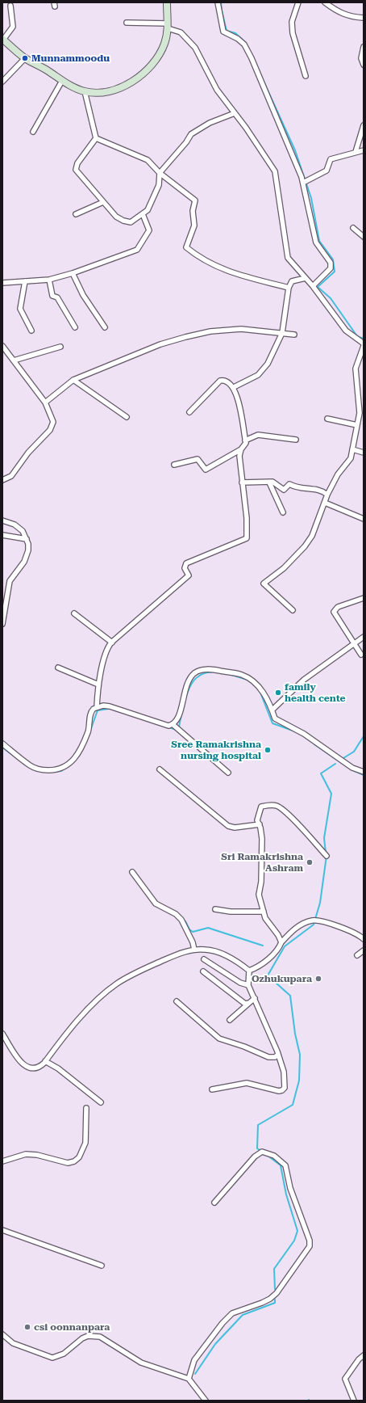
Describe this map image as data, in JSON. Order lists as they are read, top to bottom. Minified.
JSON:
{"places":["Munnammoodu","family health cente","Sree Ramakrishna nursing hospital","Sri Ramakrishna Ashram","Ozhukupara","csi oonnanpara"]}
